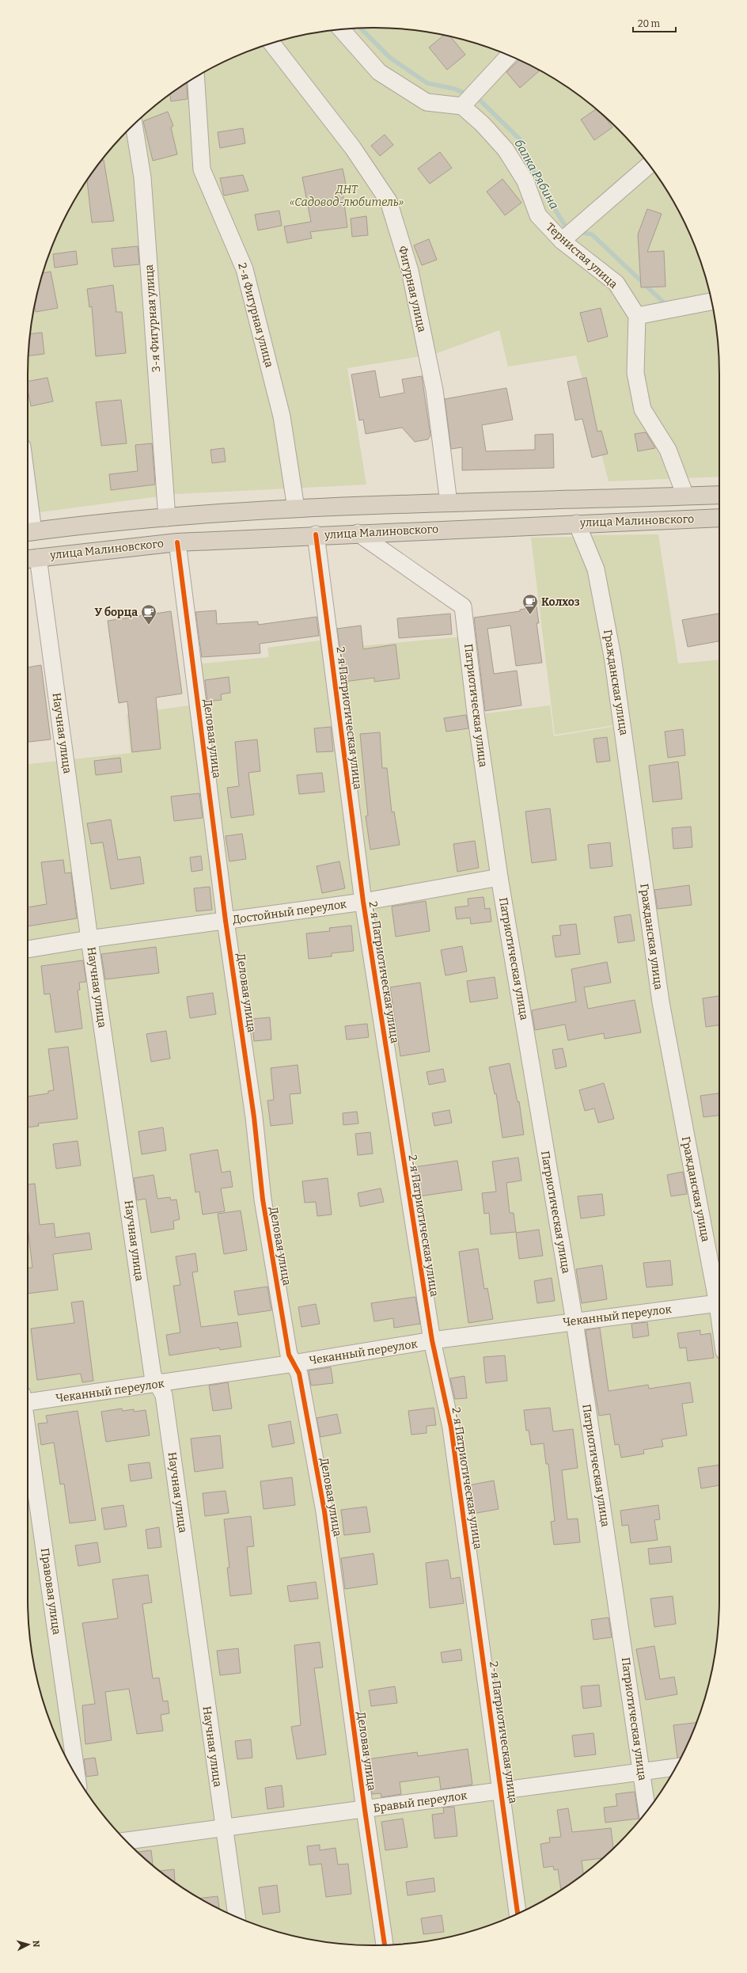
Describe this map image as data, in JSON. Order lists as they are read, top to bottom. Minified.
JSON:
{"streets":{"highway":["улица Малиновского"],"street":["Тернистая улица","Фигурная улица","2-я Фигурная улица","3-я Фигурная улица","Гражданская улица","Патриотическая улица","2-я Патриотическая улица","Научная улица","Деловая улица","Достойный переулок","Чеканный переулок","Правовая улица","Бравый переулок"]},"crossings":[["Фигурная улица","улица Малиновского"],["2-я Фигурная улица","улица Малиновского"],["3-я Фигурная улица","улица Малиновского"],["улица Малиновского","Гражданская улица"],["улица Малиновского","Патриотическая улица"],["улица Малиновского","2-я Патриотическая улица"],["улица Малиновского","Научная улица"],["улица Малиновского","Деловая улица"],["Патриотическая улица","Достойный переулок"],["Патриотическая улица","Чеканный переулок"],["Патриотическая улица","Бравый переулок"],["2-я Патриотическая улица","Достойный переулок"],["2-я Патриотическая улица","Чеканный переулок"],["2-я Патриотическая улица","Бравый переулок"],["Научная улица","Достойный переулок"],["Научная улица","Чеканный переулок"],["Научная улица","Бравый переулок"],["Деловая улица","Достойный переулок"],["Деловая улица","Чеканный переулок"],["Деловая улица","Бравый переулок"]],"water":["балка Рябина"],"parks":["ДНТ «Садовод-любитель»"],"places":{"cafe":["Колхоз","У борца"]},"scale_bar":"20 m","north":"right"}
